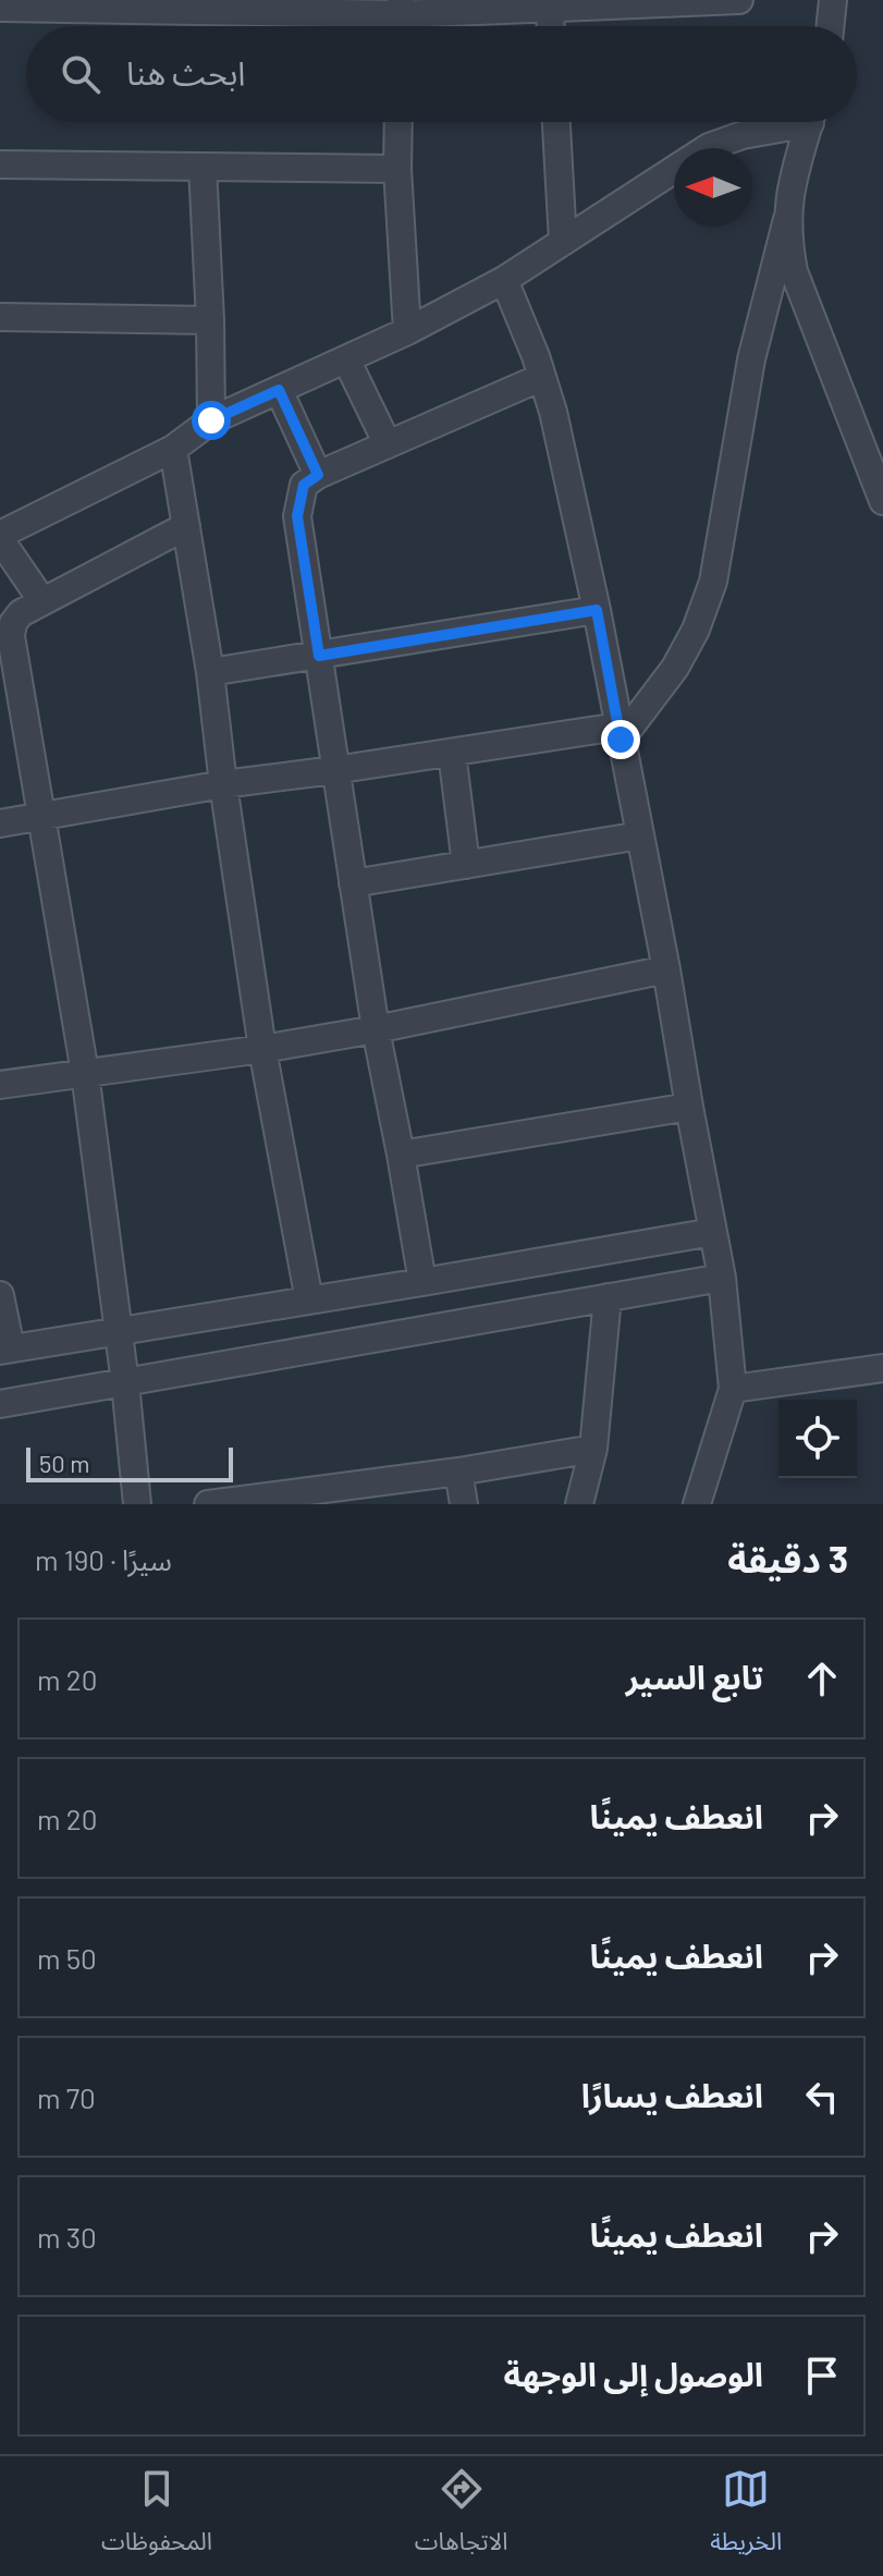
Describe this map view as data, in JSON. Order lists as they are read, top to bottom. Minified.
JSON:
{"scale_bar":"50 m","north":"left","page":{"search":"ابحث هنا","scale":"50 m","heading":["3 دقيقة","سيرًا · 190 m"],"list":[["تابع السير","20 m"],["انعطف يمينًا","20 m"],["انعطف يمينًا","50 m"],["انعطف يسارًا","70 m"],["انعطف يمينًا","30 m"],"الوصول إلى الوجهة"],"nav":["الخريطة","الاتجاهات","المحفوظات"]}}
